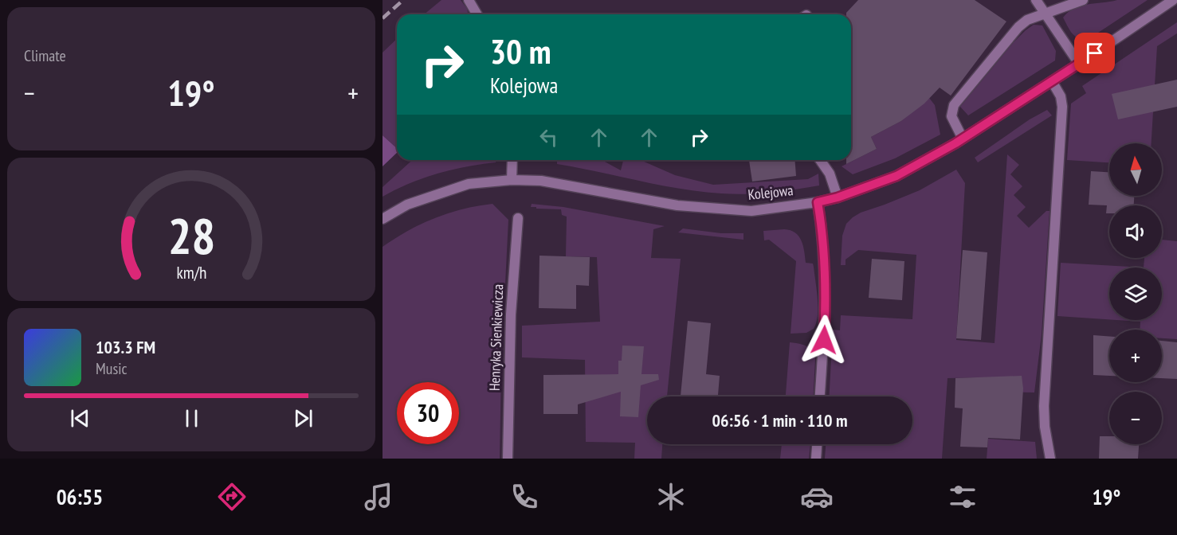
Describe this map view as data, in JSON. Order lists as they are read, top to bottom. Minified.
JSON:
{"streets":{"street":["Kolejowa","Henryka Sienkiewicza"]},"north":"top","page":{"tile":"Climate","turn":["30 m","Kolejowa"],"heat":["−","19°","+"],"map_buttons":["+","−"],"song":["103.3 FM","Music"],"limit":"30","trip":"06:56 · 1 min · 110 m","tabs":["06:55","19°"],"gauge":["28","km/h"]}}
